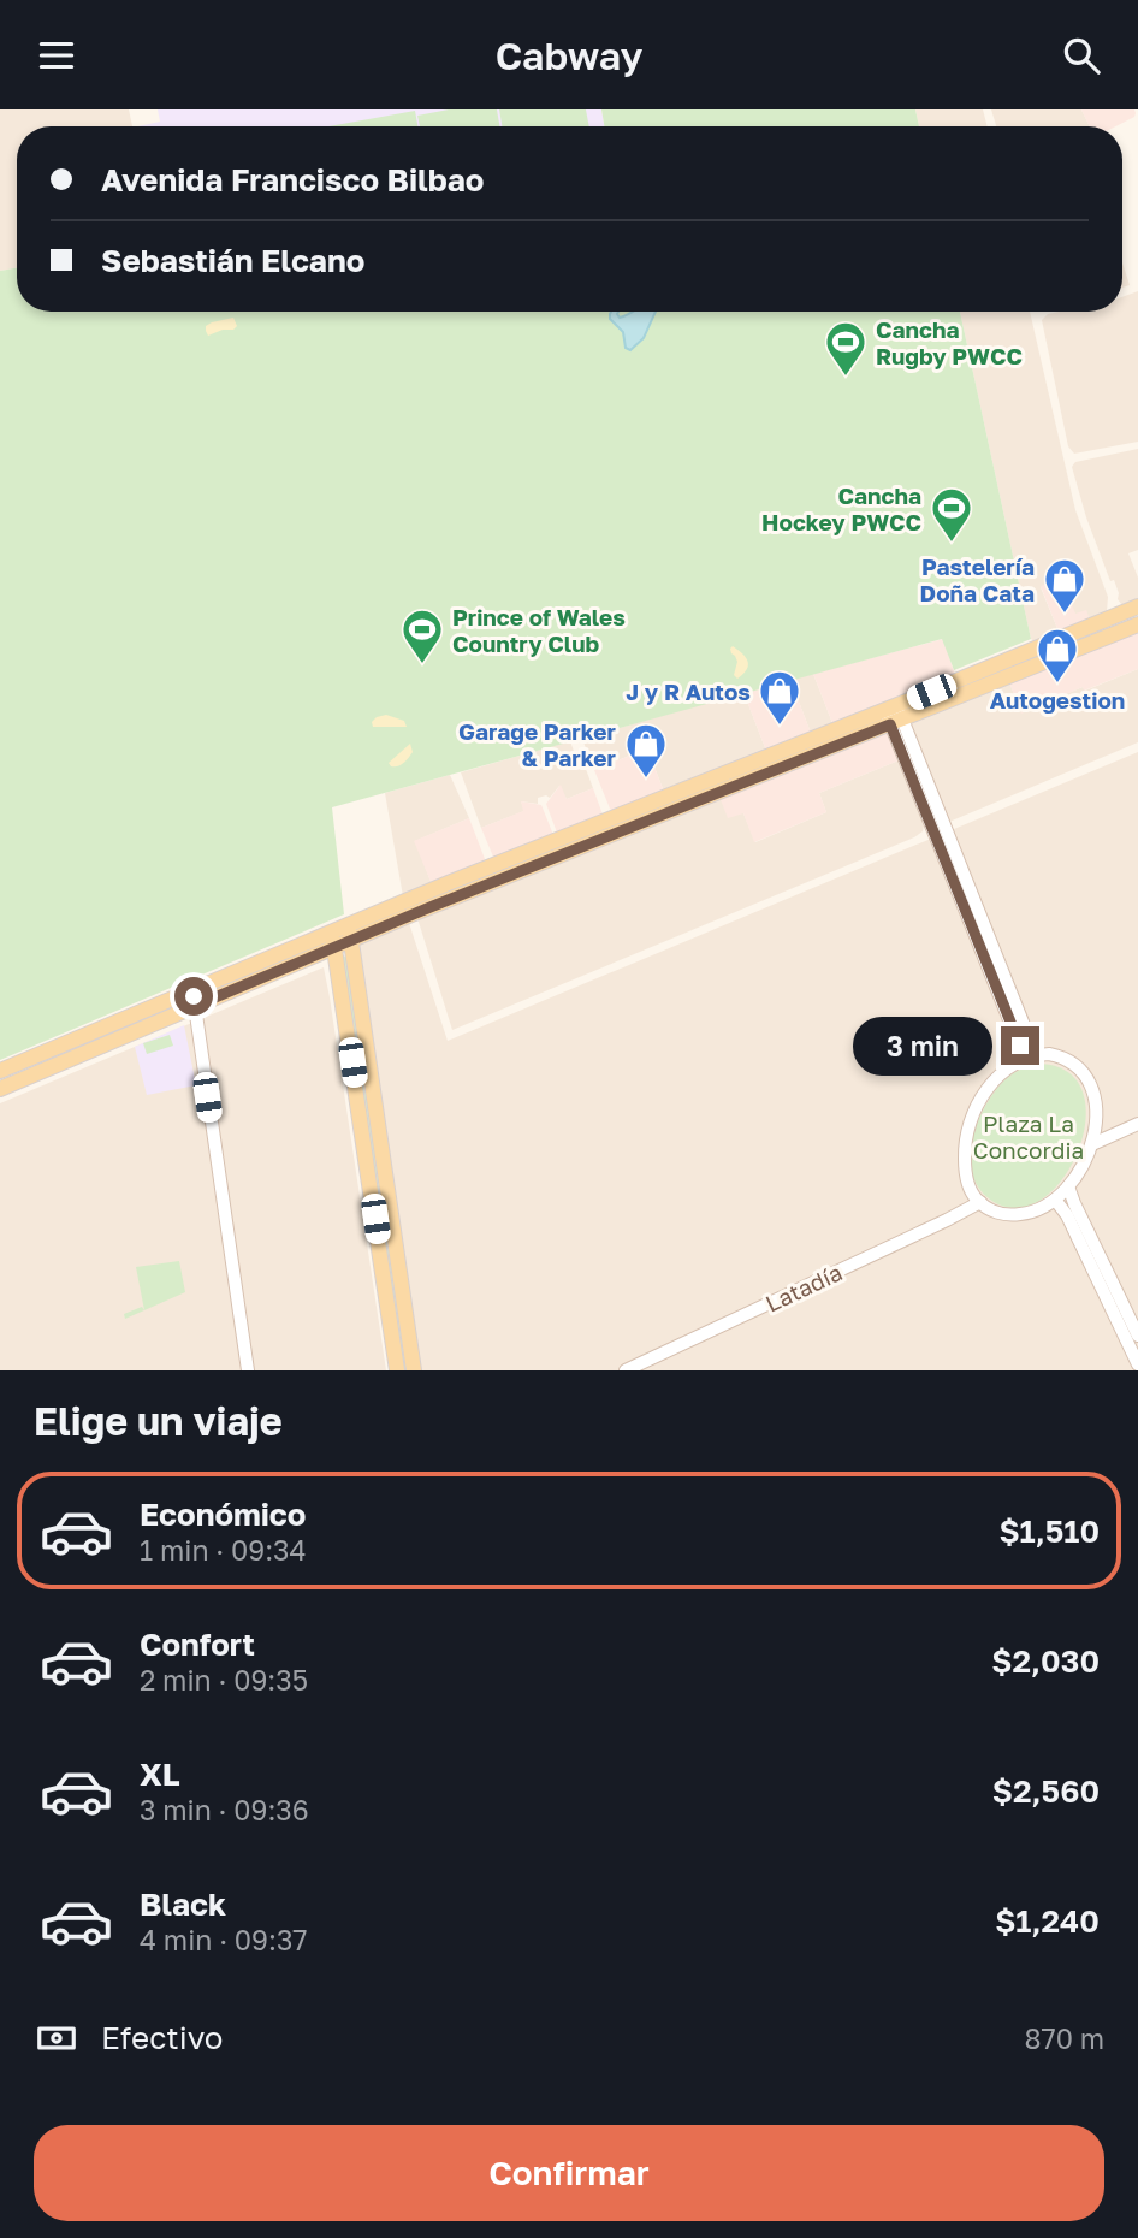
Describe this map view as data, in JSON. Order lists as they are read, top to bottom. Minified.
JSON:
{"streets":{"street":["Latadía"]},"parks":["Plaza La Concordia"],"places":{"sports":["Cancha Rugby PWCC","Cancha Hockey PWCC","Prince of Wales Country Club"],"shop":["Pastelería Doña Cata","Autogestion","J y R Autos","Garage Parker & Parker"]},"page":{"header":"Cabway","banner":["Avenida Francisco Bilbao","Sebastián Elcano"],"bubble":"3 min","heading":"Elige un viaje","list":[{"name":"Económico","note":"1 min · 09:34","value":"$1,510"},{"name":"Confort","note":"2 min · 09:35","value":"$2,030"},{"name":"XL","note":"3 min · 09:36","value":"$2,560"},{"name":"Black","note":"4 min · 09:37","value":"$1,240"}],"pay":["Efectivo","870 m"],"buttons":"Confirmar"}}
